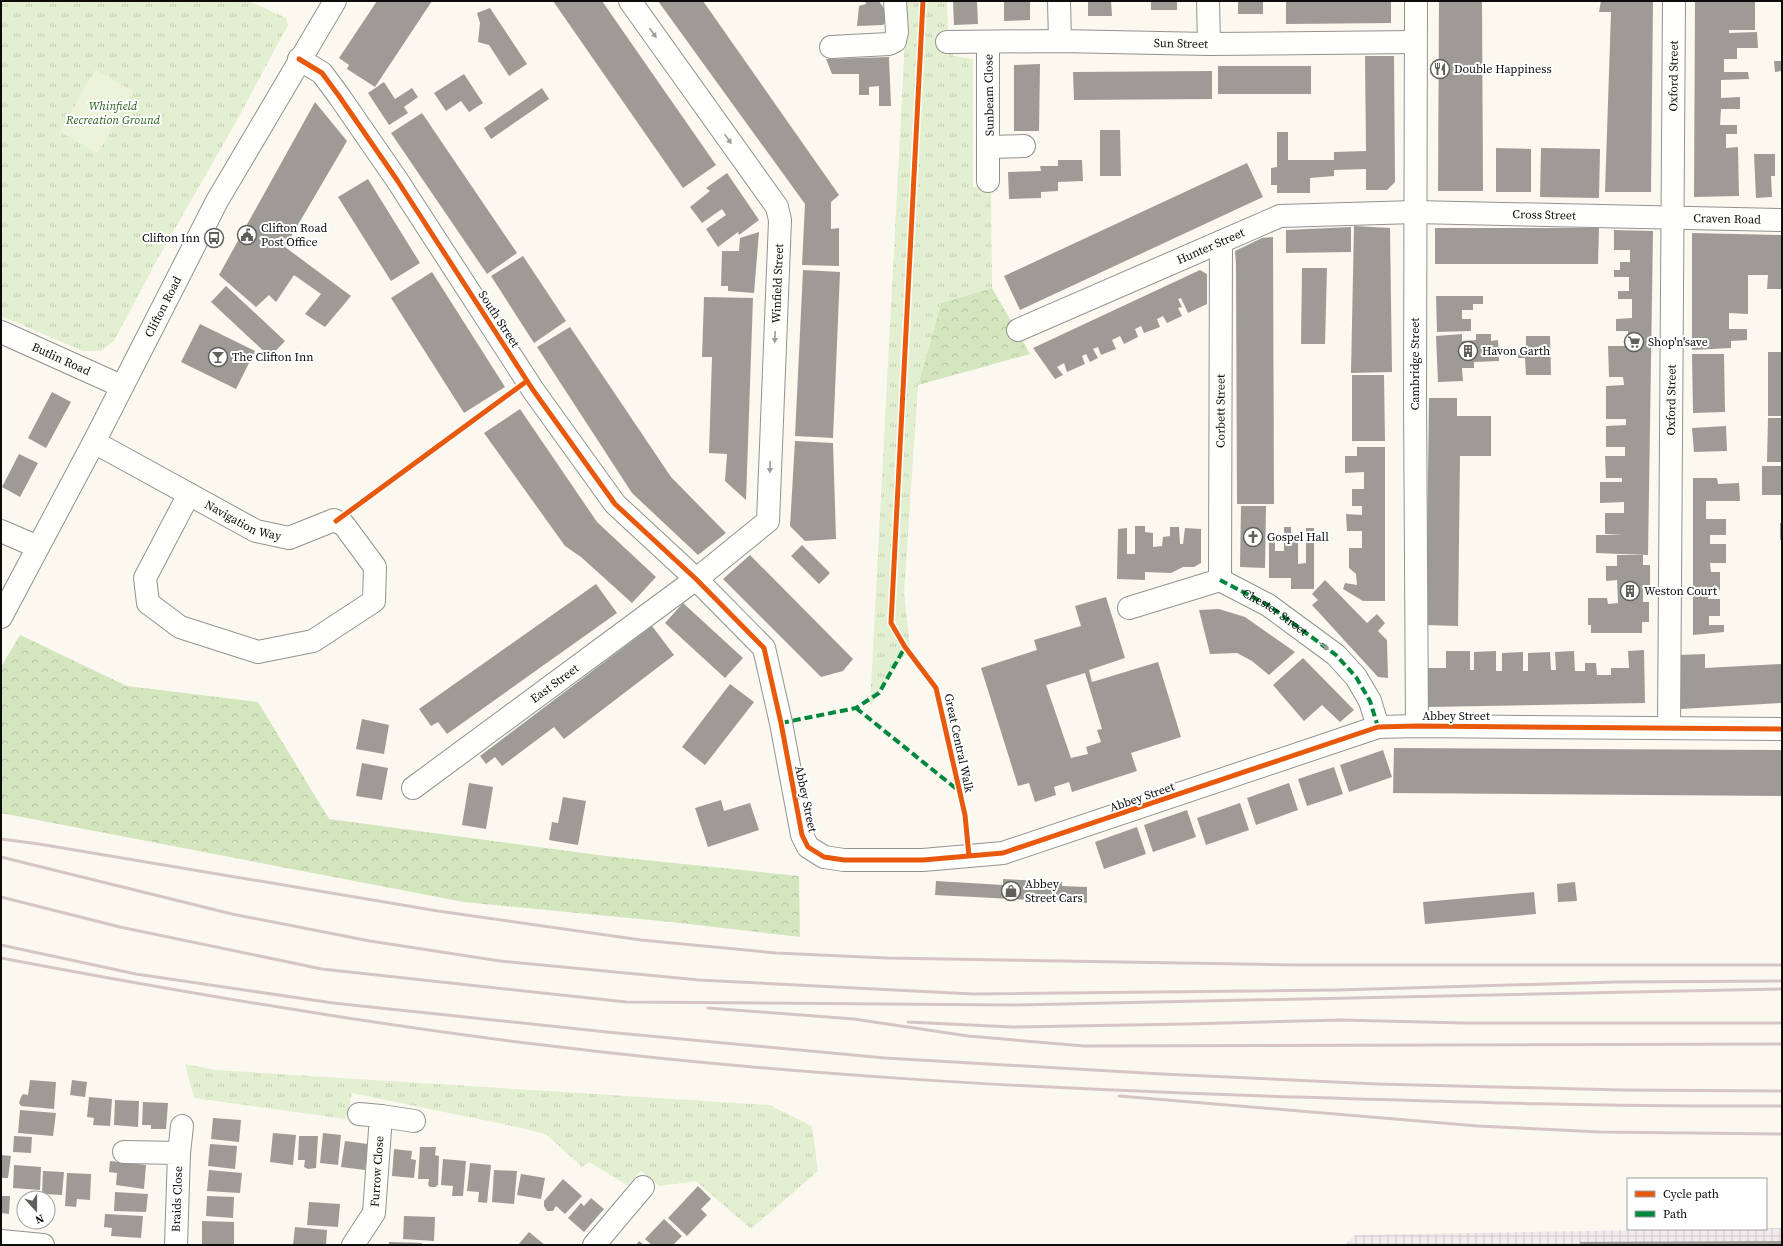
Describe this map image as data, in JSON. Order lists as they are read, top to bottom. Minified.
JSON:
{"streets":{"street":["Sun Street","Oxford Street","Sunbeam Close","Cross Street","Craven Road","Hunter Street","Winfield Street","Clifton Road","South Street","Butlin Road","Cambridge Street","Corbett Street","Navigation Way","Chester Street","East Street","Abbey Street","Furrow Close","Braids Close"],"cycle path":["Great Central Walk"]},"crossings":[["Sun Street","Sunbeam Close"],["Sun Street","Cambridge Street"],["Oxford Street","Cross Street"],["Oxford Street","Craven Road"],["Oxford Street","Abbey Street"],["Cross Street","Craven Road"],["Cross Street","Hunter Street"],["Cross Street","Cambridge Street"],["Hunter Street","Cambridge Street"],["Hunter Street","Corbett Street"],["Winfield Street","South Street"],["Winfield Street","East Street"],["Winfield Street","Abbey Street"],["Clifton Road","South Street"],["Clifton Road","Butlin Road"],["Clifton Road","Navigation Way"],["South Street","East Street"],["South Street","Abbey Street"],["Cambridge Street","Abbey Street"],["Corbett Street","Chester Street"],["Chester Street","Abbey Street"],["East Street","Abbey Street"]],"one_way":["Winfield Street","Chester Street"],"parks":["Whinfield Recreation Ground"],"places":{"restaurant":["Double Happiness"],"public building":["Clifton Road Post Office"],"bus stop":["Clifton Inn"],"supermarket":["Shop'n'save"],"building":["Havon Garth","Weston Court"],"bar":["The Clifton Inn"],"church":["Gospel Hall"],"shop":["Abbey Street Cars"]},"legend":["Cycle path","Path"],"north":"bottom"}
